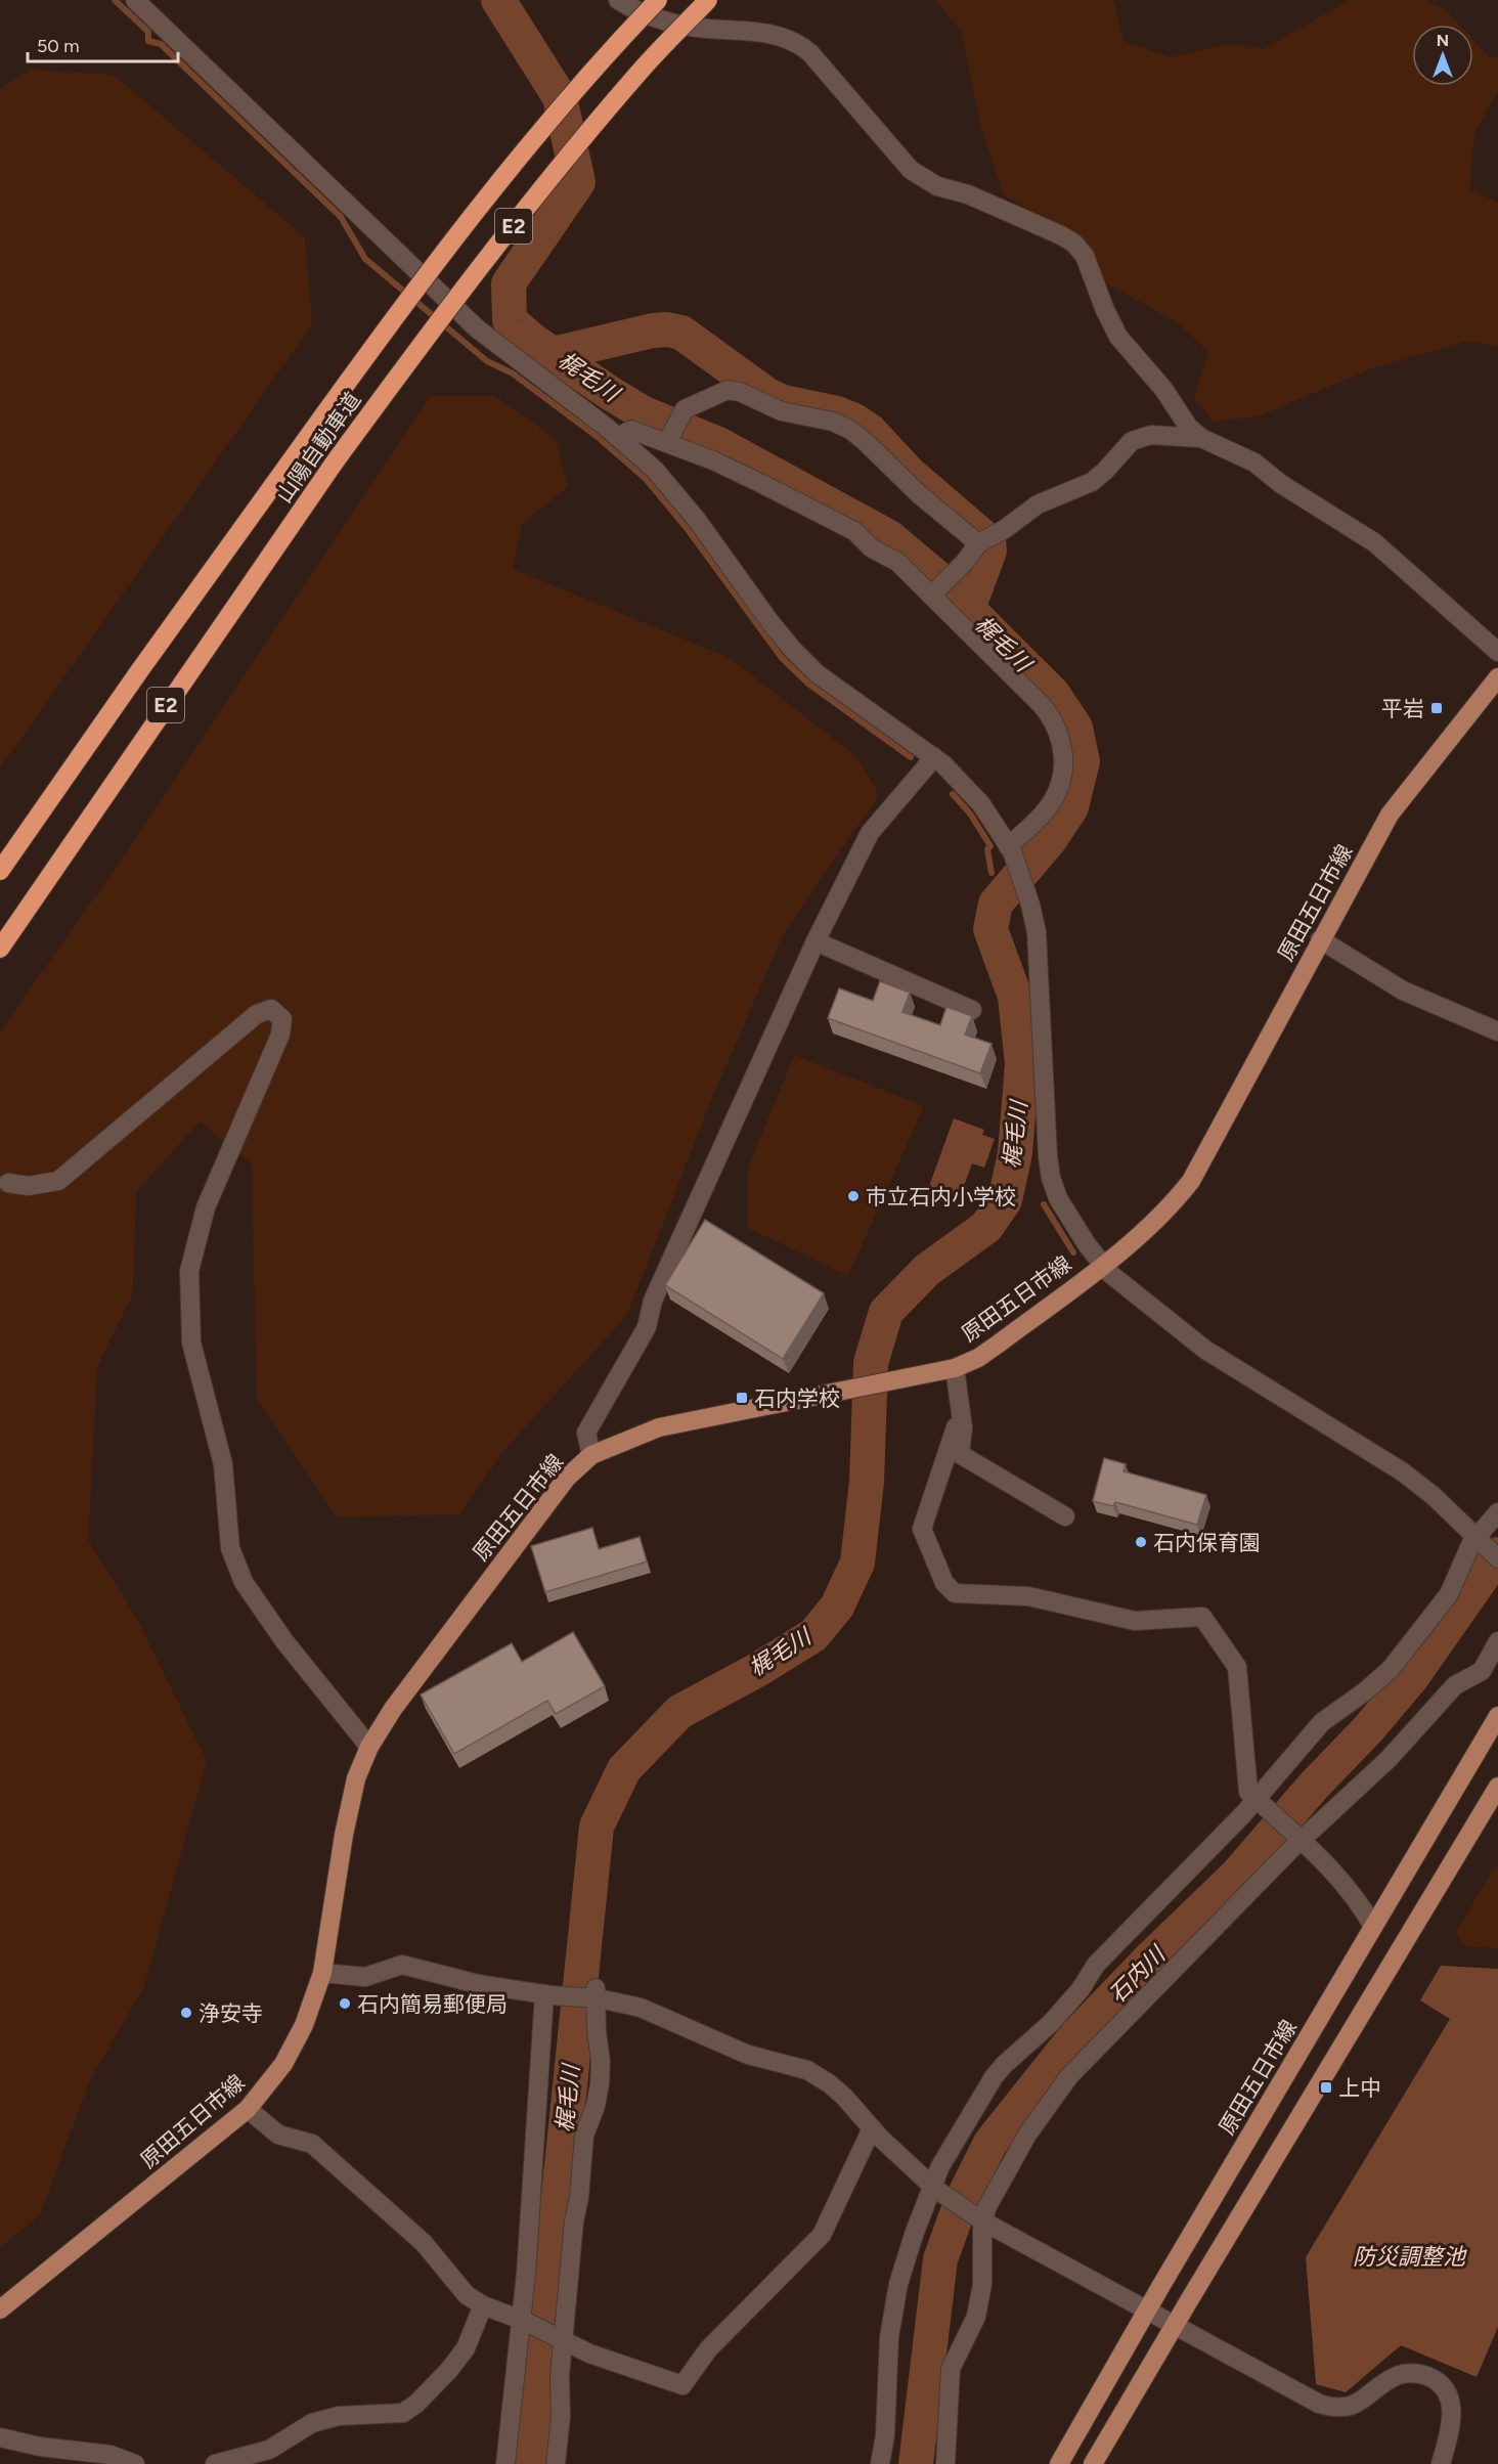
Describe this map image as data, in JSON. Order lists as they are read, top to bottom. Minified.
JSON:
{"streets":{"highway":["E2","山陽自動車道"],"main road":["原田五日市線"]},"water":["梶毛川","石内川","防災調整池"],"places":{"transit":["平岩","石内学校","上中"],"other":["市立石内小学校","石内保育園","石内簡易郵便局","浄安寺"]},"scale_bar":"50 m","north":"top"}
